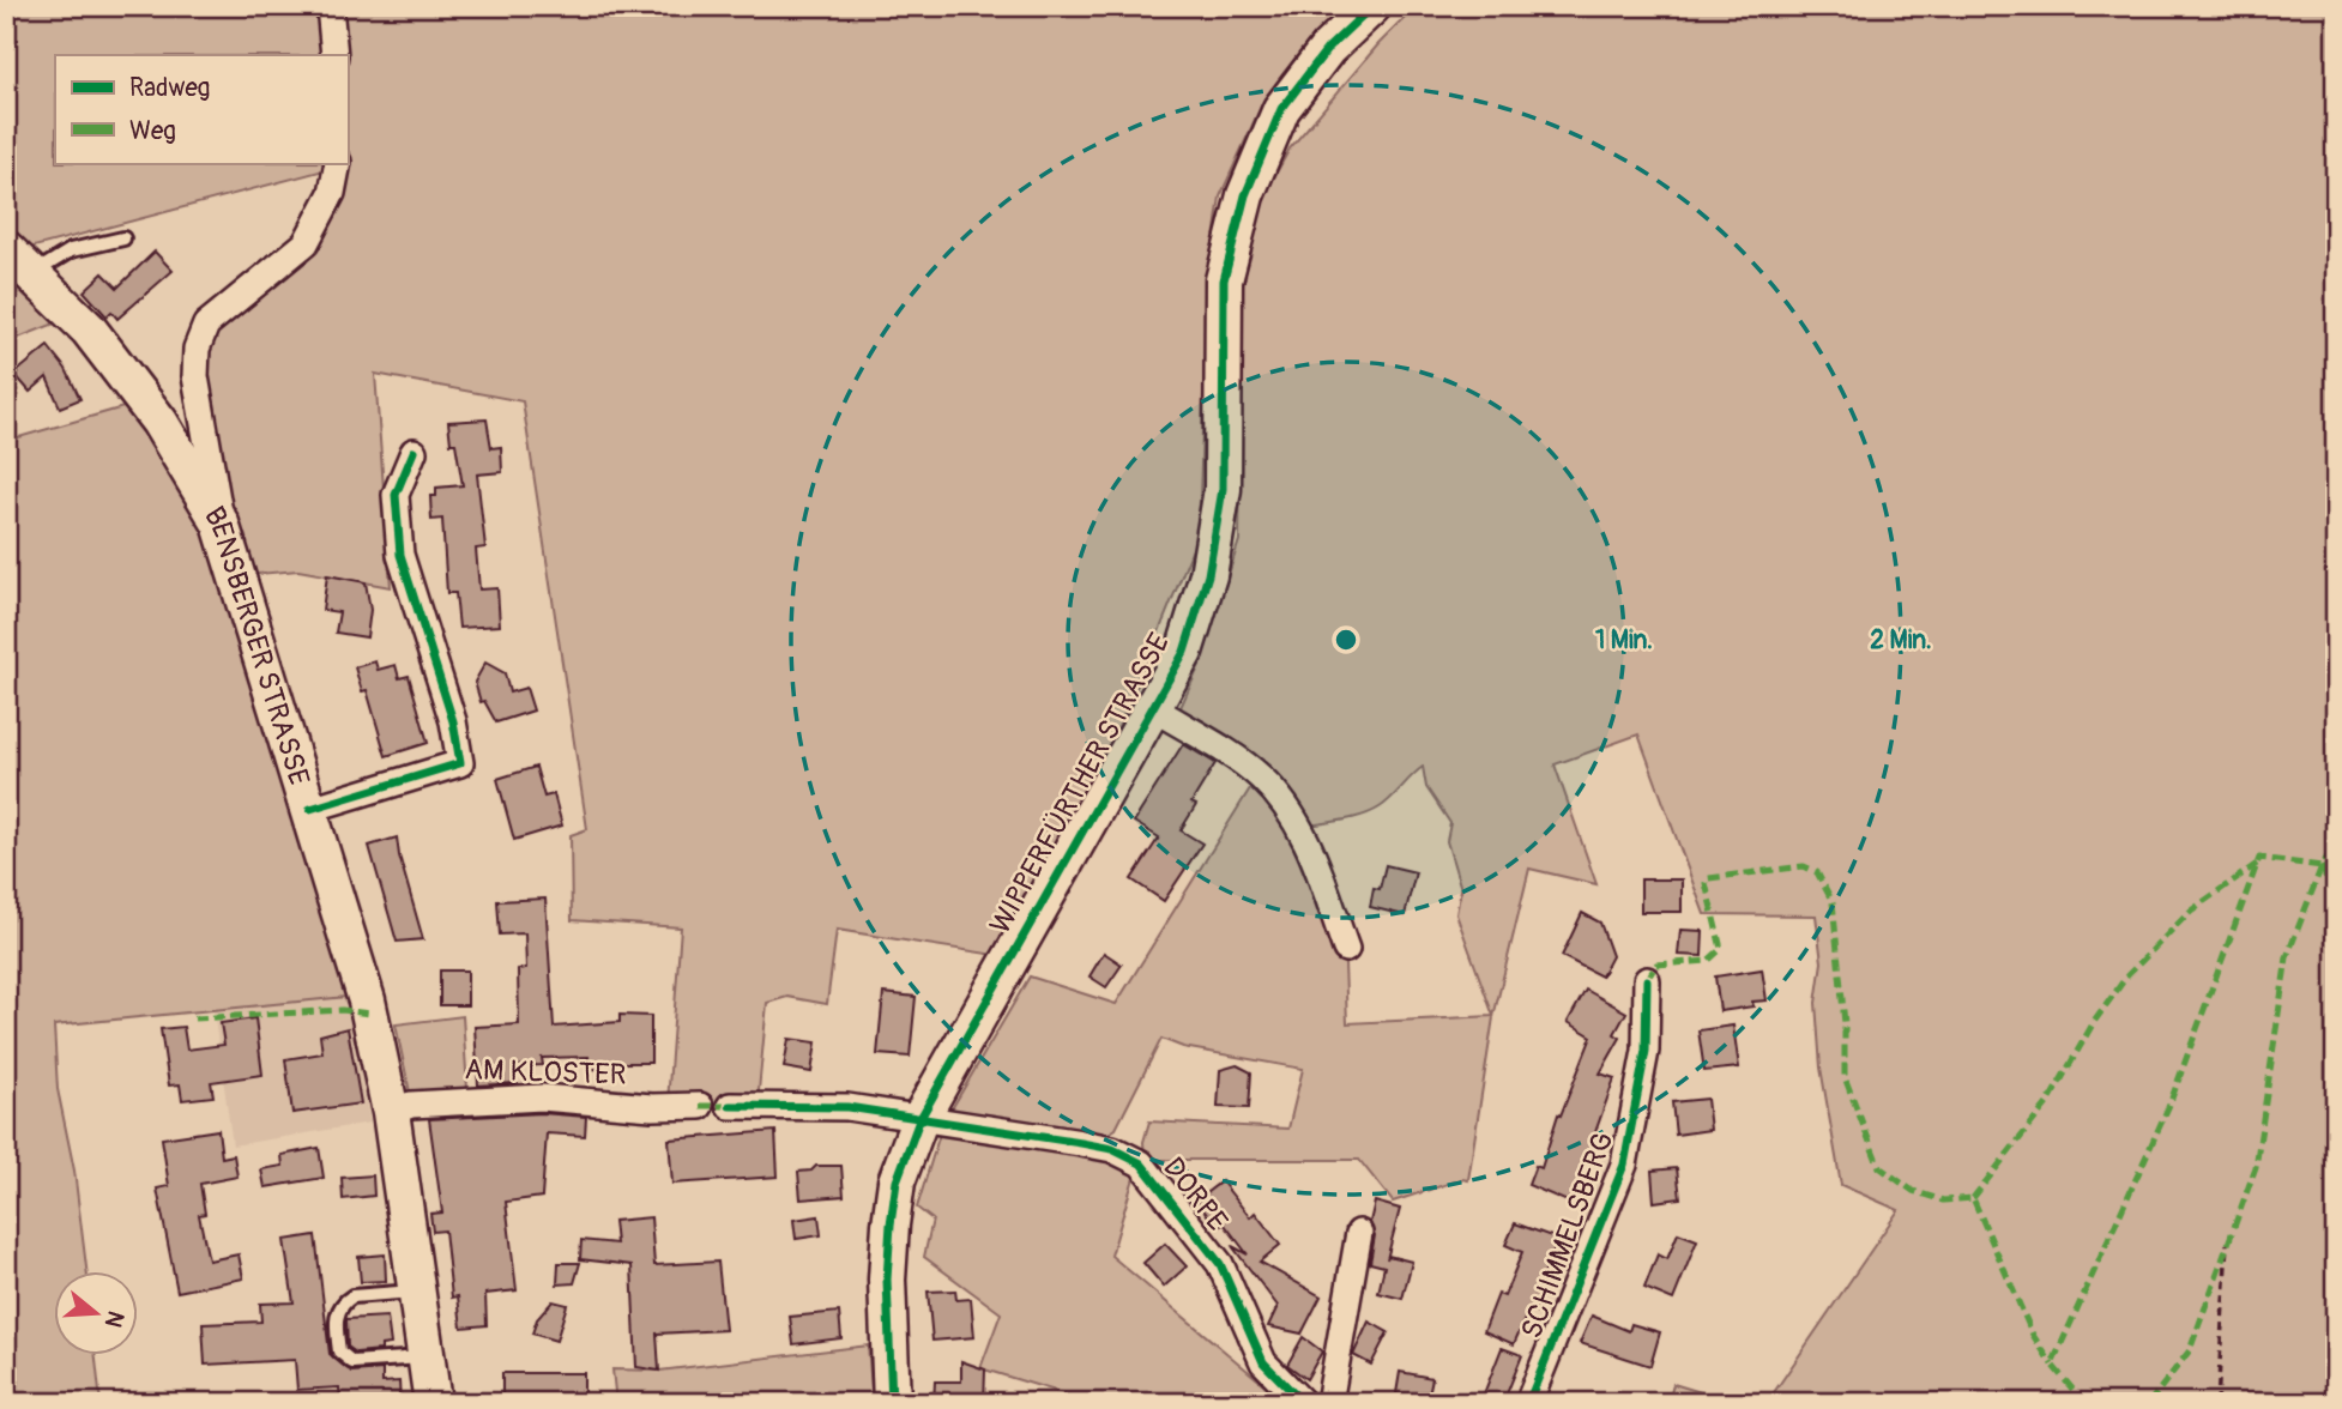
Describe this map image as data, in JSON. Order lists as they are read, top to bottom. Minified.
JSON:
{"streets":{"main road":["BENSBERGER STRASSE","WIPPERFÜRTHER STRASSE"],"street":["AM KLOSTER","DORPE","SCHIMMELSBERG"]},"crossings":[["BENSBERGER STRASSE","AM KLOSTER"],["WIPPERFÜRTHER STRASSE","DORPE"]],"legend":["Radweg","Weg"],"north":"right","rings":["1 Min.","2 Min."]}
